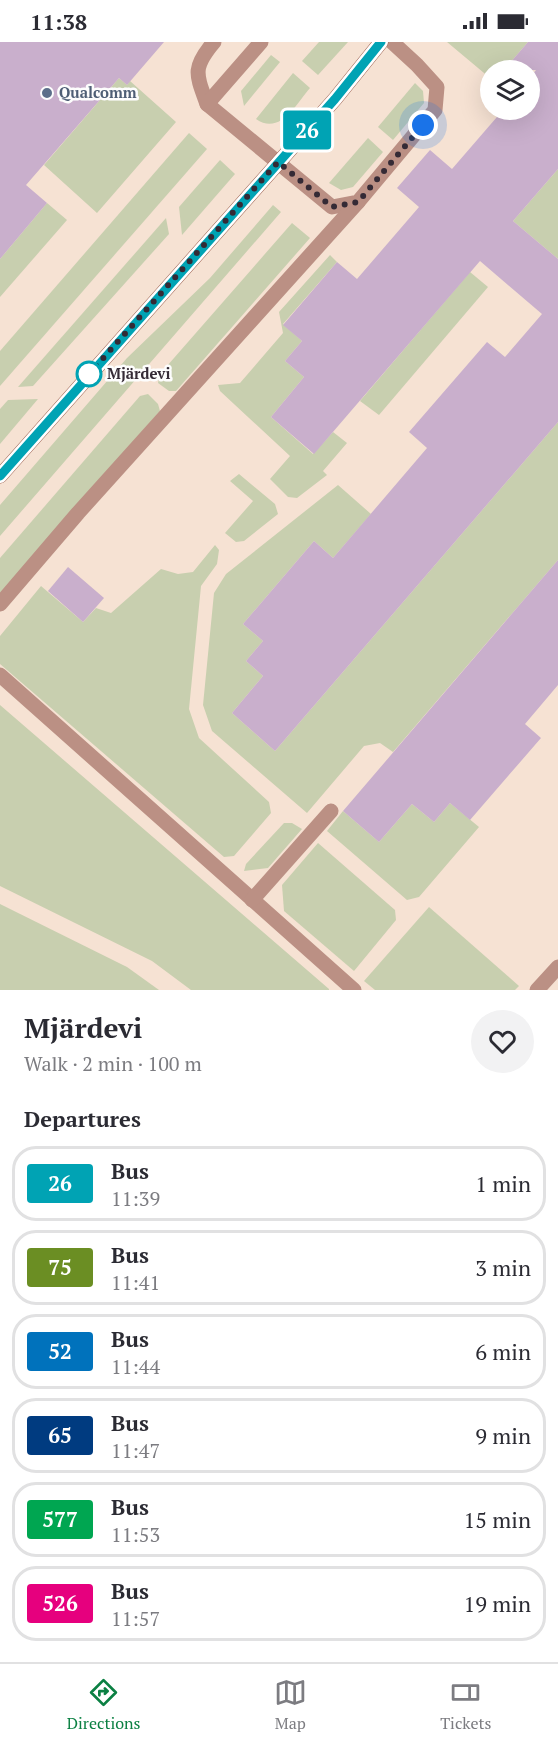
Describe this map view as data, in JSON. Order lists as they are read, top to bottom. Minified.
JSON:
{"places":["Qualcomm","Mjärdevi"],"lines":["bus line 26"],"page":{"status":"11:38","on_map":"26","heading":[["Mjärdevi","Walk · 2 min · 100 m"],"Departures"],"list":[{"mark":"26","name":"Bus","note":"11:39","value":"1 min"},{"mark":"75","name":"Bus","note":"11:41","value":"3 min"},{"mark":"52","name":"Bus","note":"11:44","value":"6 min"},{"mark":"65","name":"Bus","note":"11:47","value":"9 min"},{"mark":"577","name":"Bus","note":"11:53","value":"15 min"},{"mark":"526","name":"Bus","note":"11:57","value":"19 min"}],"tabs":["Directions","Map","Tickets"]}}
